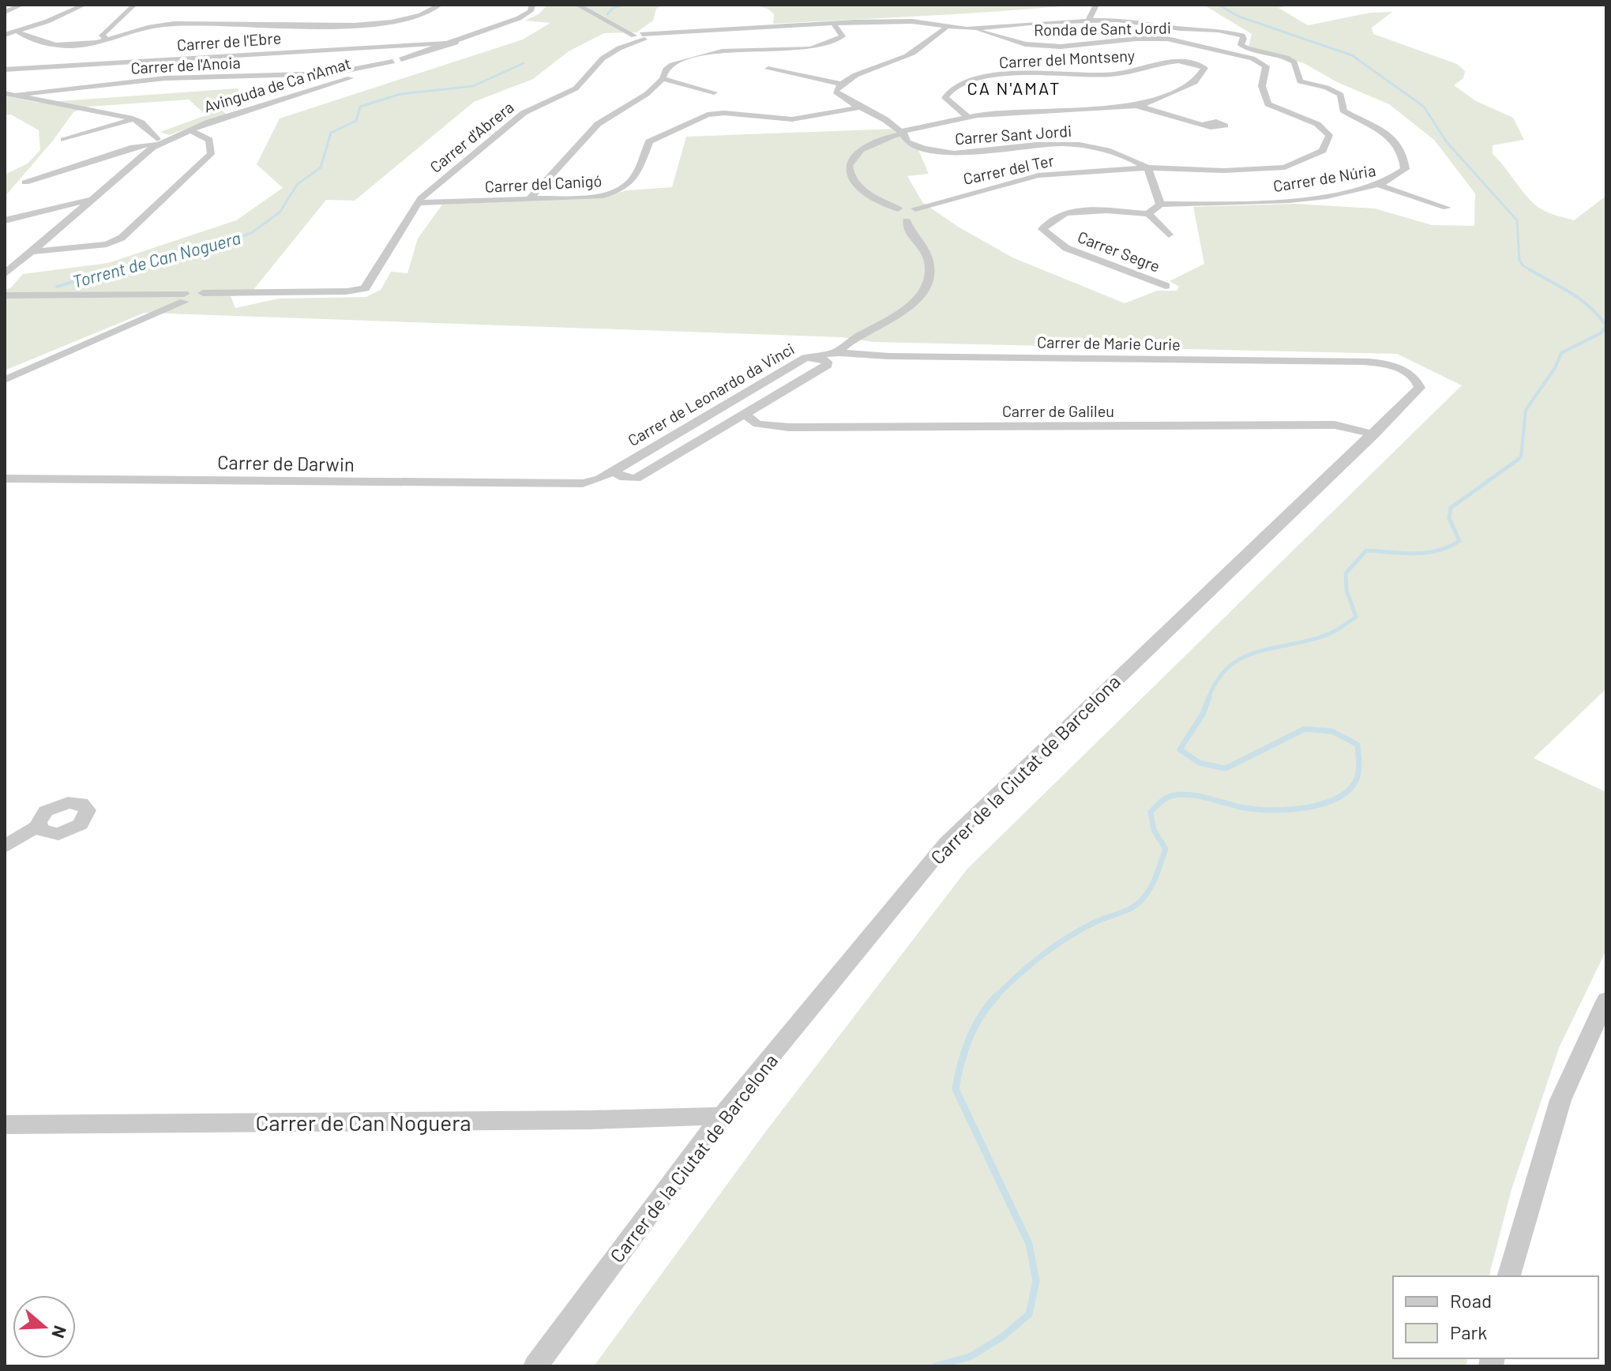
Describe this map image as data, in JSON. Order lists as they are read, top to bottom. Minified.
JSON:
{"streets":{"street":["Ronda de Sant Jordi","Carrer de l'Ebre","Carrer del Montseny","Carrer de l'Anoia","Avinguda de Ca n'Amat","Carrer Sant Jordi","Carrer d'Abrera","Carrer del Ter","Carrer de Núria","Carrer del Canigó","Carrer Segre","Carrer de Marie Curie","Carrer de Leonardo da Vinci","Carrer de Galileu","Carrer de Darwin","Carrer de la Ciutat de Barcelona","Carrer de Can Noguera"]},"crossings":[["Ronda de Sant Jordi","Carrer Sant Jordi"],["Ronda de Sant Jordi","Carrer del Ter"],["Ronda de Sant Jordi","Carrer de Núria"],["Carrer de l'Ebre","Avinguda de Ca n'Amat"],["Carrer del Montseny","Carrer Sant Jordi"],["Carrer del Montseny","Carrer del Ter"],["Carrer de l'Anoia","Avinguda de Ca n'Amat"],["Carrer Sant Jordi","Carrer del Ter"],["Carrer Sant Jordi","Carrer del Canigó"],["Carrer d'Abrera","Carrer de Núria"],["Carrer d'Abrera","Carrer del Canigó"],["Carrer de Marie Curie","Carrer de Leonardo da Vinci"],["Carrer de Marie Curie","Carrer de la Ciutat de Barcelona"],["Carrer de Leonardo da Vinci","Carrer de Galileu"],["Carrer de Leonardo da Vinci","Carrer de Darwin"],["Carrer de Galileu","Carrer de la Ciutat de Barcelona"],["Carrer de la Ciutat de Barcelona","Carrer de Can Noguera"]],"districts":["CA N'AMAT"],"water":["Torrent de Can Noguera"],"legend":["Road","Park"],"north":"right"}
